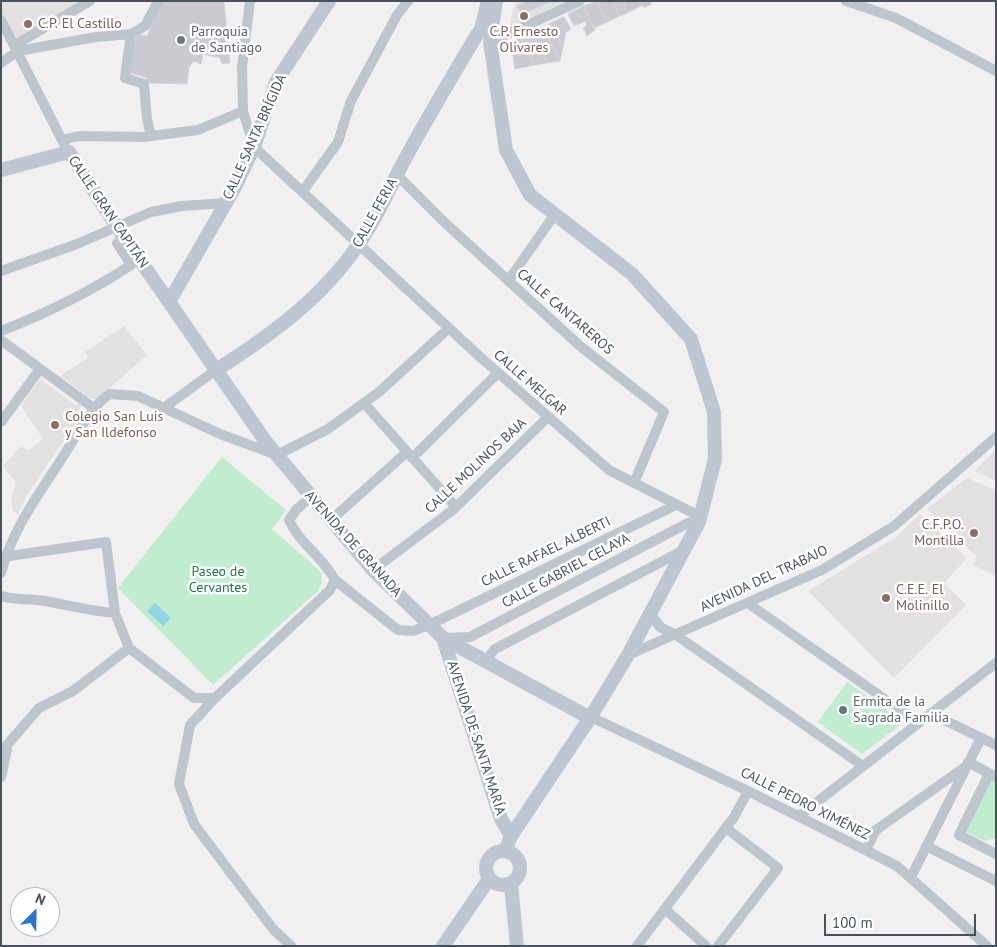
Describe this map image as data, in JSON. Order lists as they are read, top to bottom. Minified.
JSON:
{"streets":{"street":["CALLE SANTA BRÍGIDA","CALLE GRAN CAPITÁN","CALLE FERIA","CALLE CANTAREROS","CALLE MELGAR","CALLE MOLINOS BAJA","AVENIDA DE GRANADA","CALLE RAFAEL ALBERTI","CALLE GABRIEL CELAYA","AVENIDA DEL TRABAJO","AVENIDA DE SANTA MARÍA","CALLE PEDRO XIMÉNEZ"]},"crossings":[["CALLE SANTA BRÍGIDA","CALLE GRAN CAPITÁN"],["CALLE SANTA BRÍGIDA","CALLE MELGAR"],["CALLE GRAN CAPITÁN","CALLE FERIA"],["CALLE GRAN CAPITÁN","AVENIDA DE GRANADA"],["CALLE FERIA","CALLE CANTAREROS"],["CALLE FERIA","CALLE MELGAR"],["CALLE FERIA","AVENIDA DE GRANADA"],["CALLE CANTAREROS","CALLE MELGAR"],["CALLE MELGAR","CALLE MOLINOS BAJA"],["CALLE MELGAR","CALLE RAFAEL ALBERTI"],["CALLE MELGAR","CALLE GABRIEL CELAYA"],["CALLE MOLINOS BAJA","AVENIDA DE GRANADA"],["AVENIDA DE GRANADA","CALLE RAFAEL ALBERTI"],["AVENIDA DE GRANADA","CALLE GABRIEL CELAYA"],["AVENIDA DE GRANADA","AVENIDA DE SANTA MARÍA"],["AVENIDA DE GRANADA","CALLE PEDRO XIMÉNEZ"],["CALLE GABRIEL CELAYA","AVENIDA DE SANTA MARÍA"]],"parks":["Paseo de Cervantes"],"places":["C.P. Ernesto Olivares","C.P. El Castillo","Parroquia de Santiago","Colegio San Luis y San Ildefonso","C.F.P.O. Montilla","C.E.E. El Molinillo","Ermita de la Sagrada Familia"],"scale_bar":"100 m","north":"top right"}
